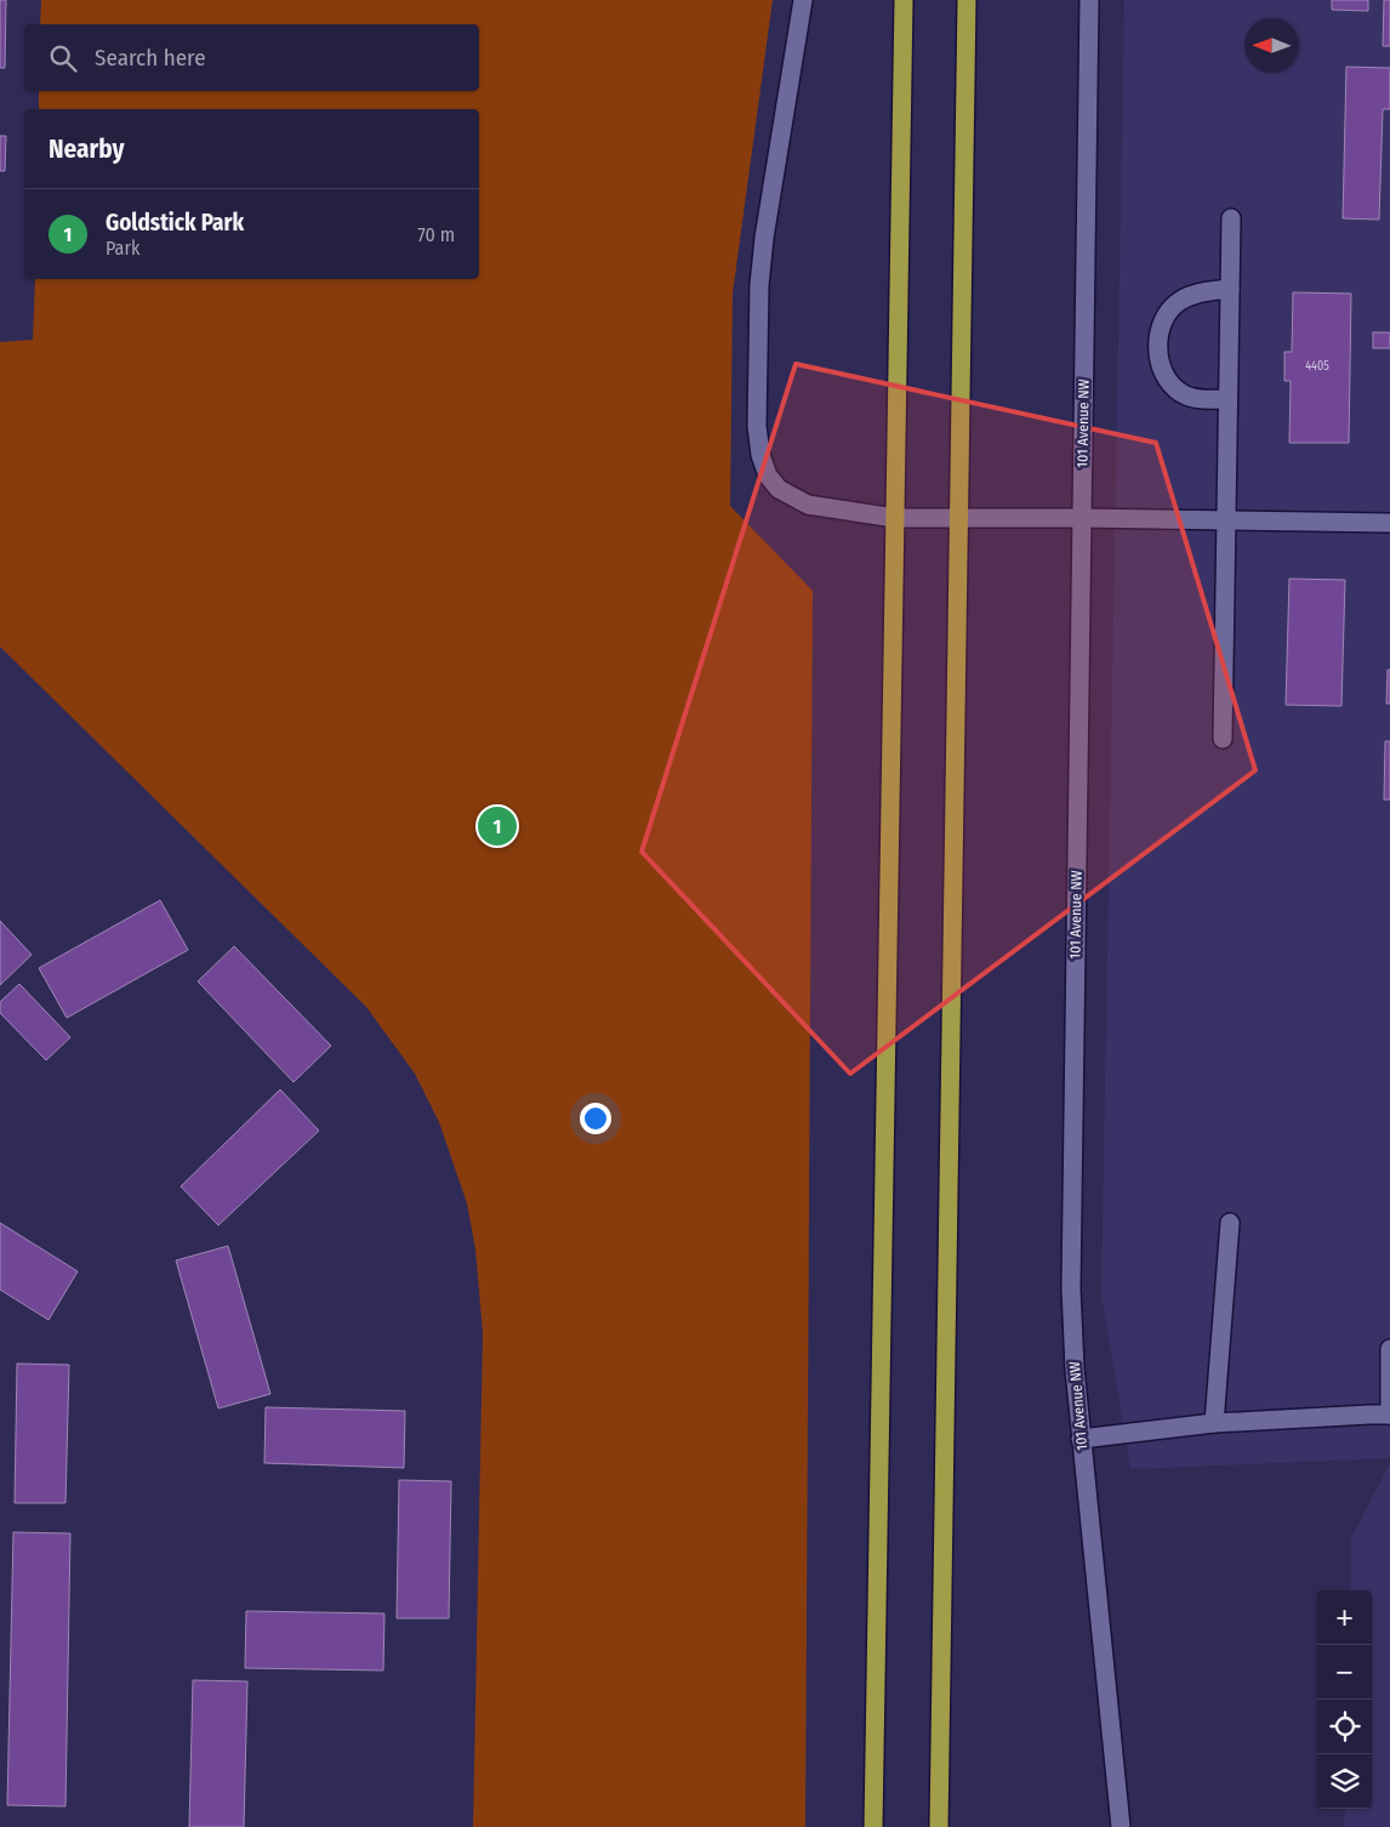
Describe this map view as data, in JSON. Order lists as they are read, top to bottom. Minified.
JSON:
{"streets":{"street":["101 Avenue NW"]},"house_numbers":["4405"],"north":"left","page":{"search":"Search here","heading":"Nearby","list":[{"mark":"1","name":"Goldstick Park","note":"Park","value":"70 m"}],"pins":"1","map_buttons":["+","−"]}}
